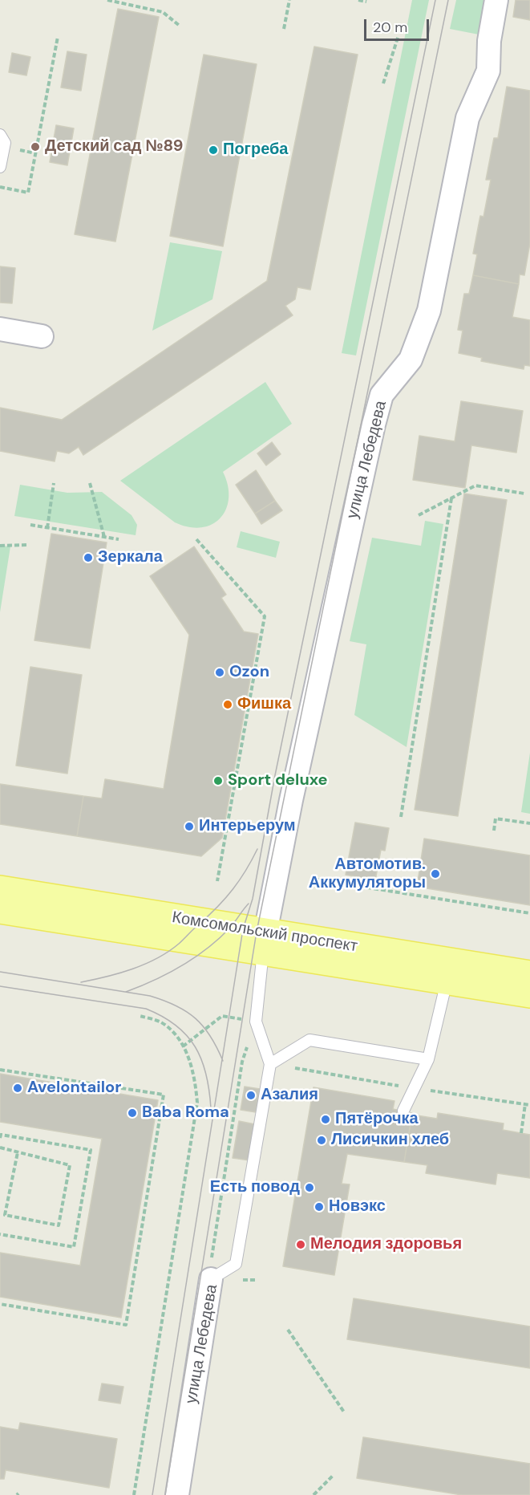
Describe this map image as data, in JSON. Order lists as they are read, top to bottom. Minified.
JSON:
{"streets":{"main road":["Комсомольский проспект"],"street":["улица Лебедева"]},"crossings":[["улица Лебедева","Комсомольский проспект"]],"places":["Детский сад №89","Погреба","Зеркала","Ozon","Фишка","Sport deluxe","Интерьерум","Автомотив. Аккумуляторы","Avelontailor","Азалия","Baba Roma","Пятёрочка","Лисичкин хлеб","Есть повод","Новэкс","Мелодия здоровья"],"scale_bar":"20 m"}
